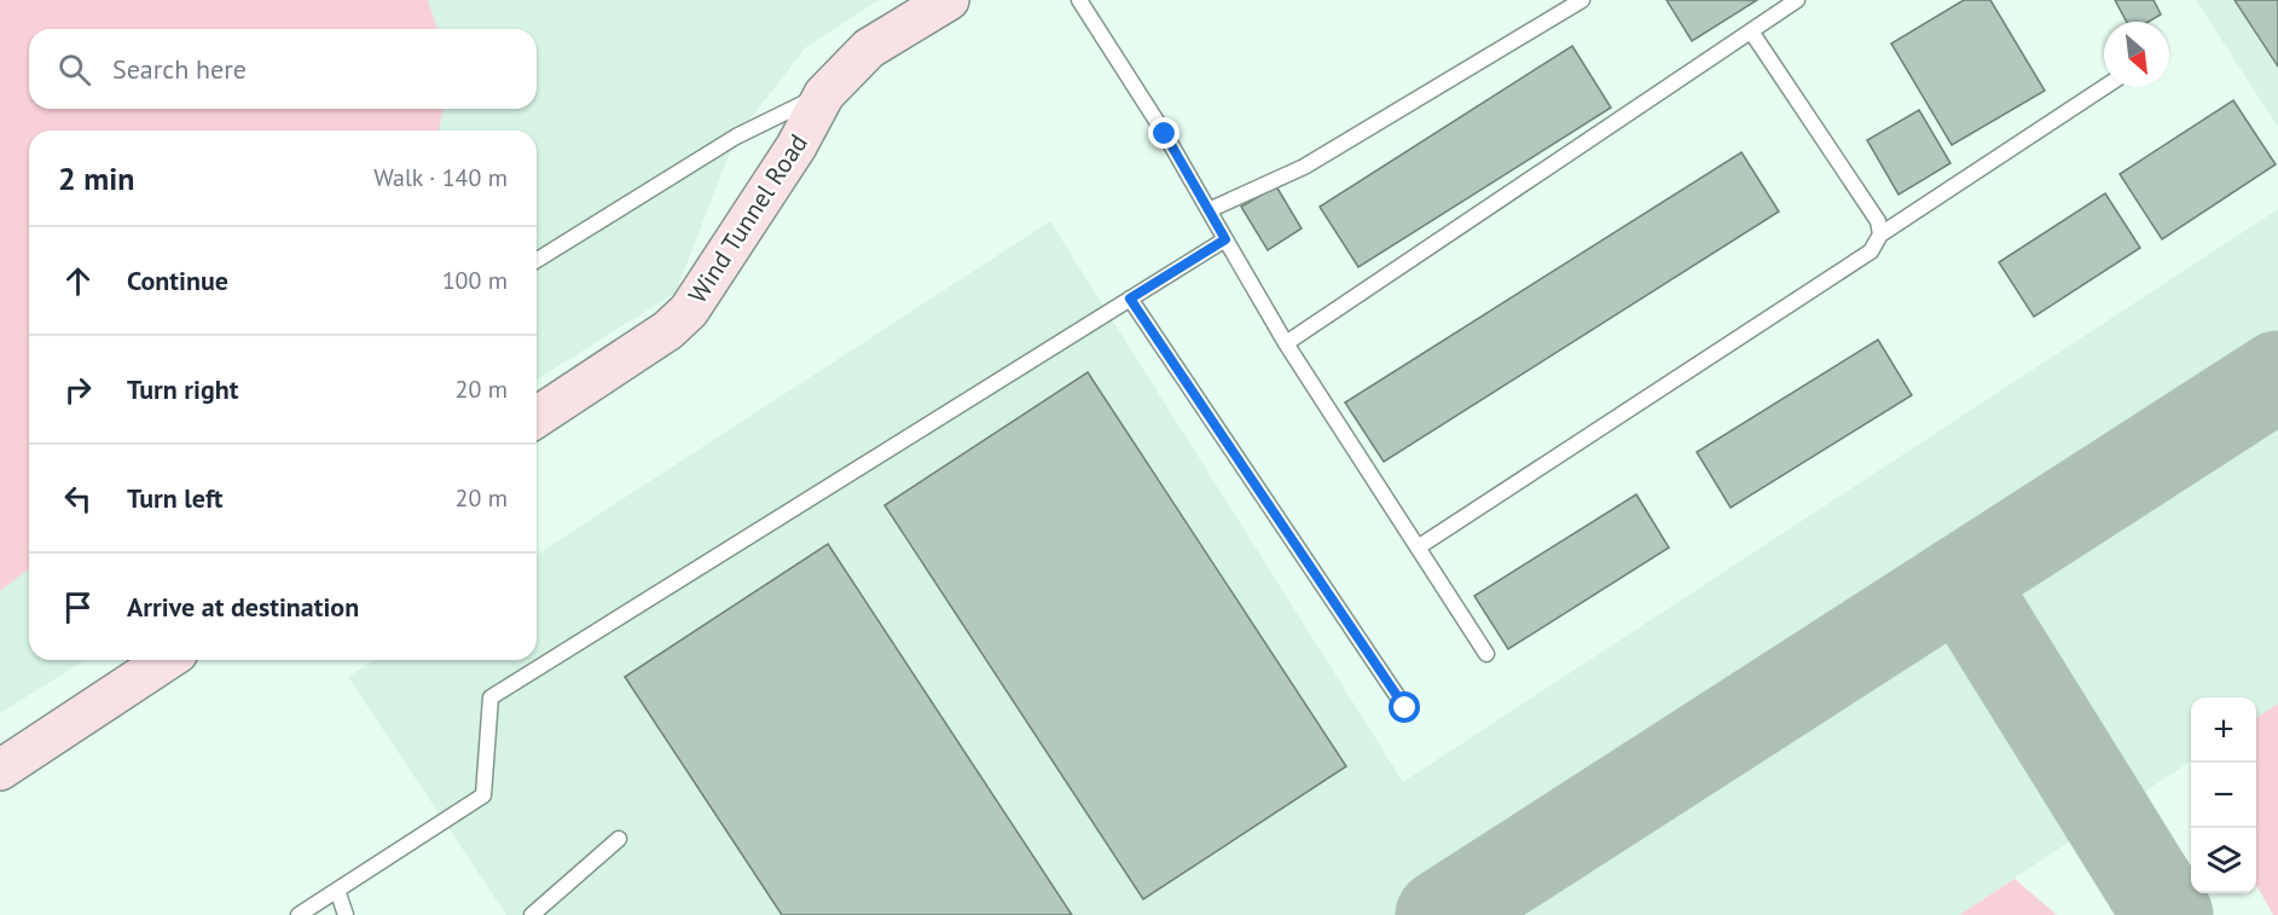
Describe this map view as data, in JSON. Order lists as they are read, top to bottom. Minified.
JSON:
{"streets":{"street":["Wind Tunnel Road"]},"north":"bottom right","page":{"search":"Search here","heading":["2 min","Walk · 140 m"],"list":[["Continue","100 m"],["Turn right","20 m"],["Turn left","20 m"],"Arrive at destination"],"map_buttons":["+","−"]}}
